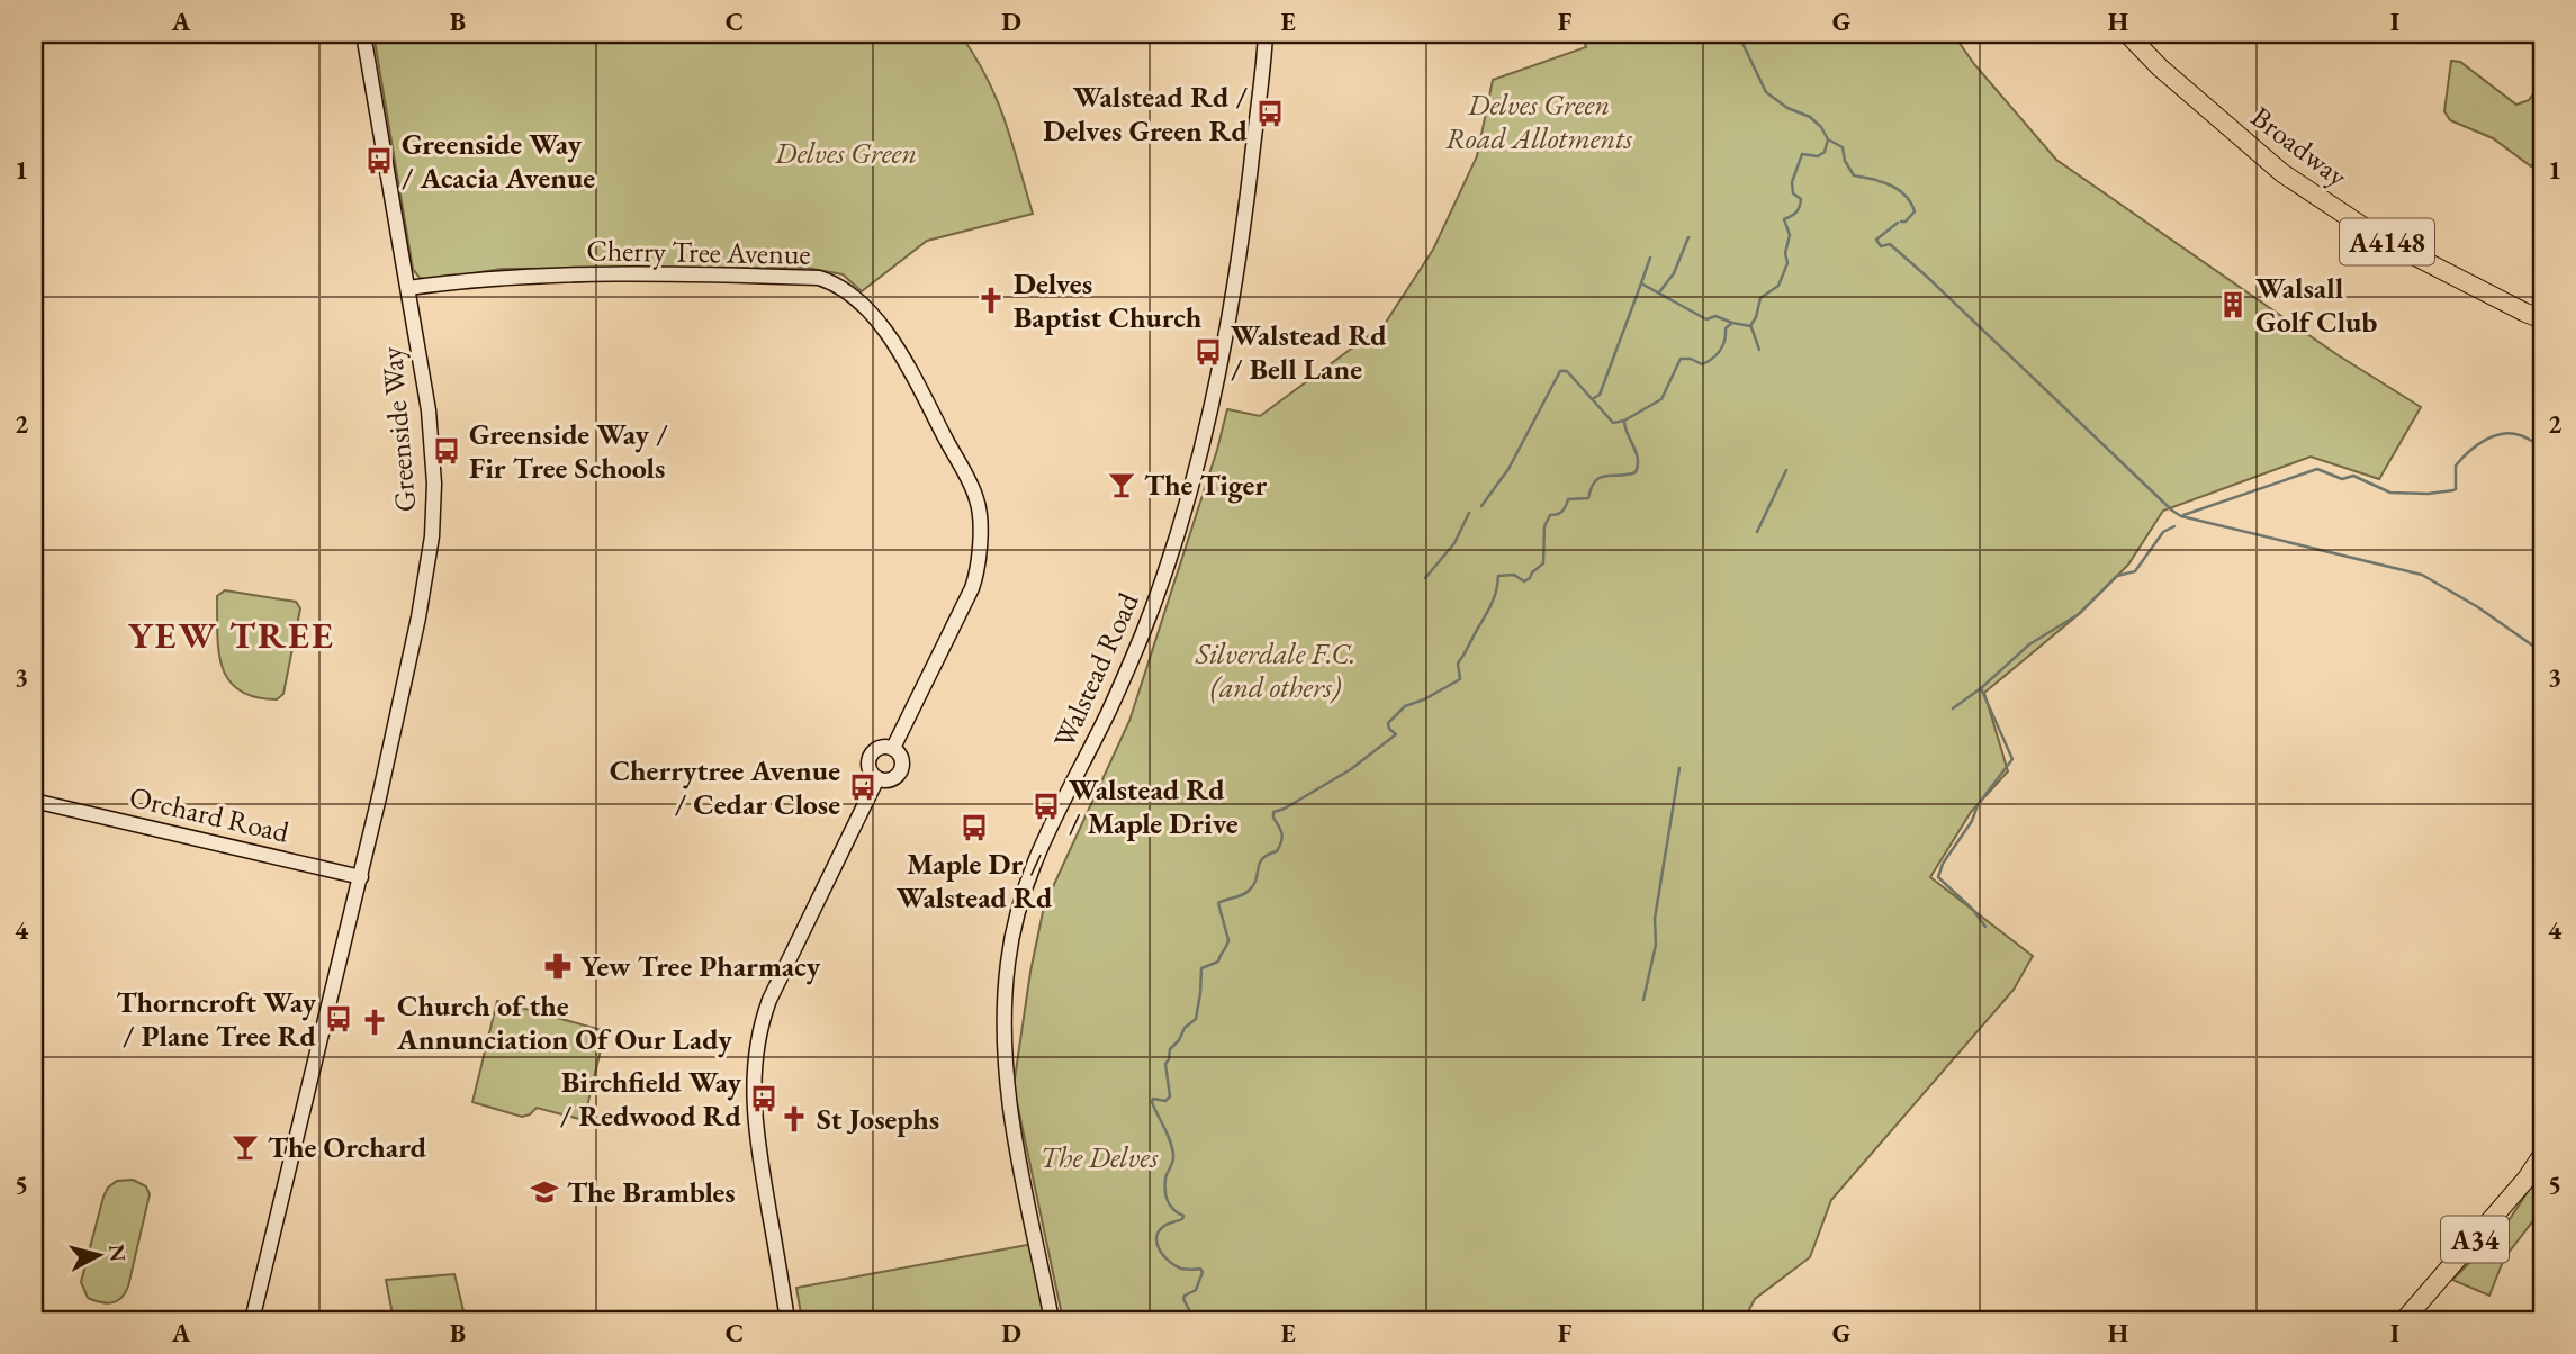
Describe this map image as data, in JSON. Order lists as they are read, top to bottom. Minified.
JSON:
{"streets":{"highway":["Broadway","A4148","A34"],"street":["Cherry Tree Avenue","Greenside Way","Walstead Road","Orchard Road"]},"crossings":[["Cherry Tree Avenue","Greenside Way"],["Greenside Way","Orchard Road"]],"districts":["YEW TREE"],"parks":["Delves Green Road Allotments","Delves Green","Silverdale F.C. (and others)","The Delves"],"places":{"bus stop":["Walstead Rd / Delves Green Rd","Greenside Way / Acacia Avenue","Walstead Rd / Bell Lane","Greenside Way / Fir Tree Schools","Cherrytree Avenue / Cedar Close","Walstead Rd / Maple Drive","Maple Dr / Walstead Rd","Thorncroft Way / Plane Tree Rd","Birchfield Way / Redwood Rd"],"church":["Delves Baptist Church","Church of the Annunciation Of Our Lady","St Josephs"],"building":["Walsall Golf Club"],"bar":["The Tiger","The Orchard"],"pharmacy":["Yew Tree Pharmacy"],"school or university":["The Brambles"]},"north":"right","grid":{"columns":["A","B","C","D","E","F","G","H","I"],"rows":["1","2","3","4","5"]}}
